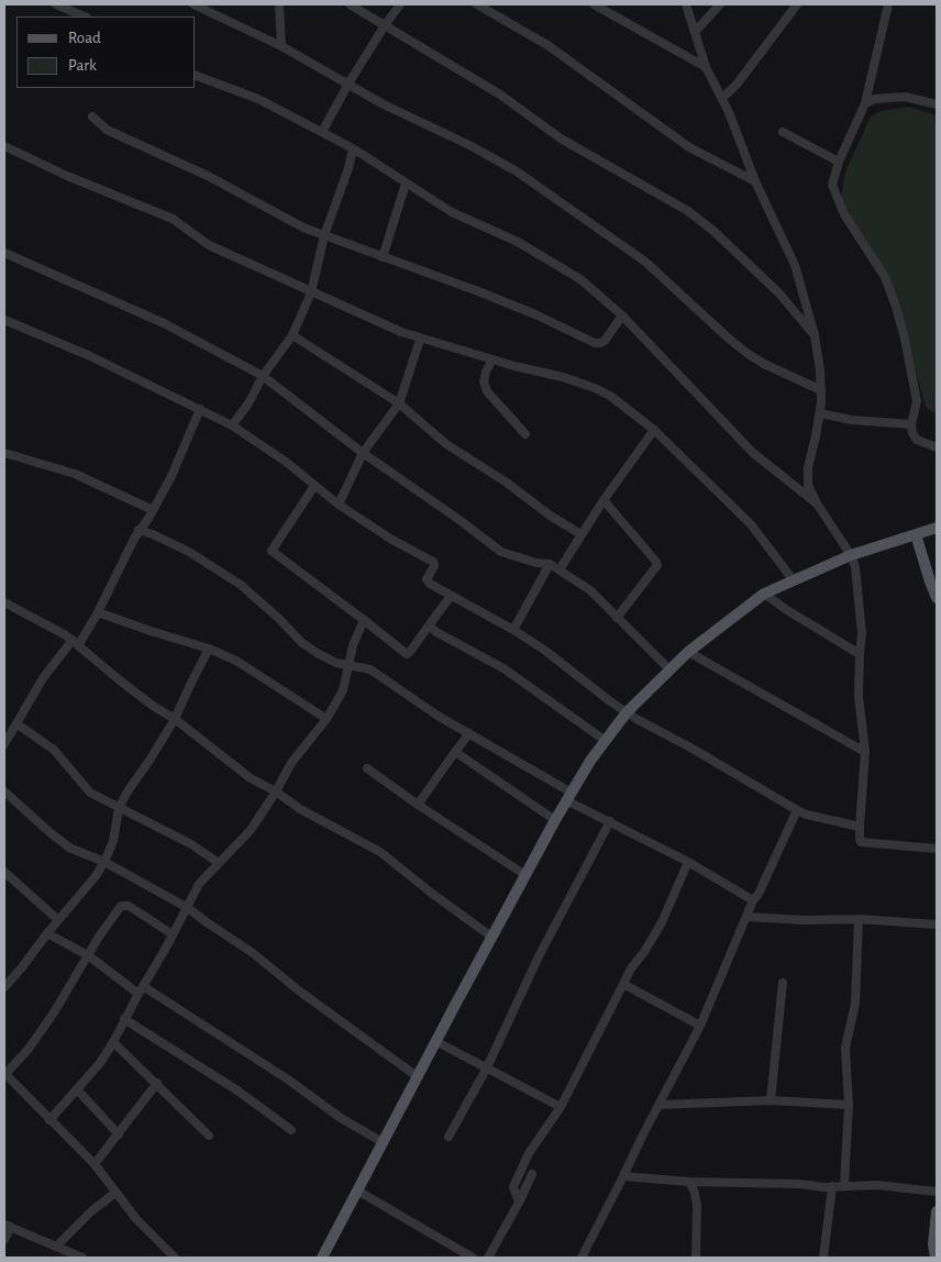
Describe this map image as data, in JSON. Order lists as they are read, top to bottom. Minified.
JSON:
{"legend":["Road","Park"]}
